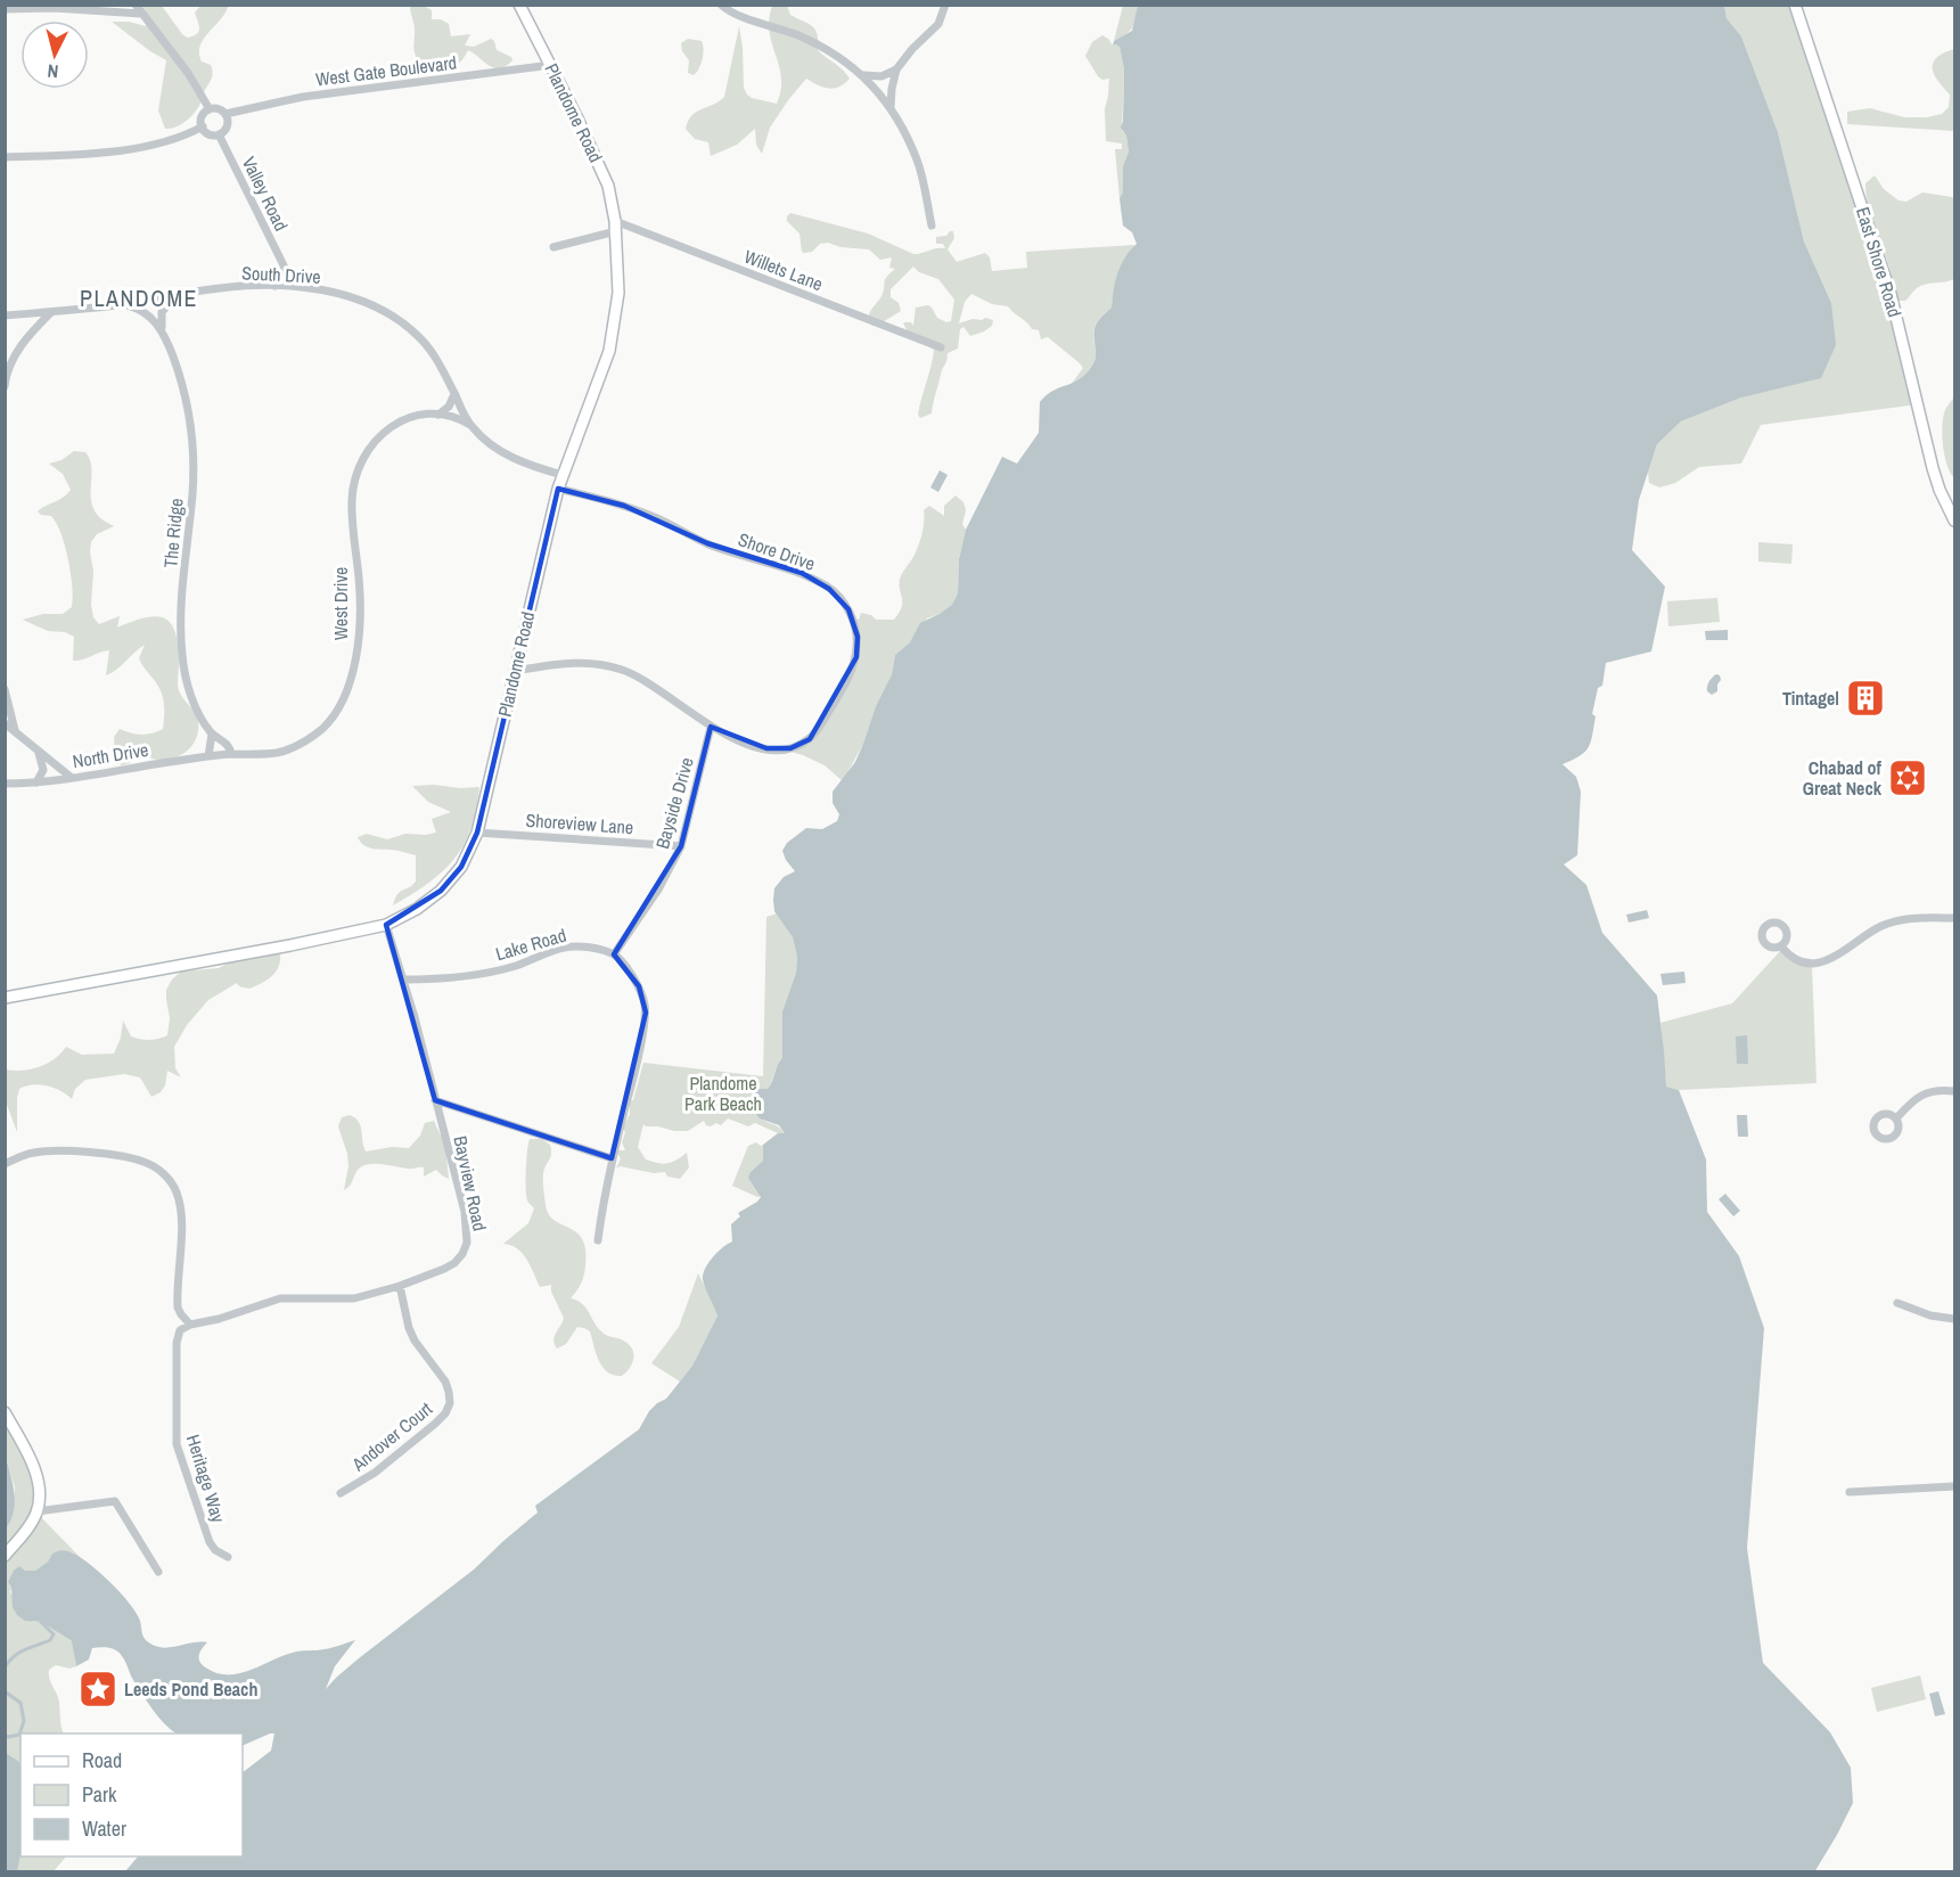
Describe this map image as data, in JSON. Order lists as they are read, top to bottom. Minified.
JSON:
{"streets":{"main road":["Plandome Road","East Shore Road"],"street":["West Gate Boulevard","Valley Road","Willets Lane","South Drive","The Ridge","Shore Drive","West Drive","North Drive","Bayside Drive","Shoreview Lane","Lake Road","Bayview Road","Andover Court","Heritage Way"]},"crossings":[["West Gate Boulevard","Plandome Road"],["West Gate Boulevard","Valley Road"],["Plandome Road","Willets Lane"],["Plandome Road","South Drive"],["Plandome Road","Shore Drive"],["Plandome Road","Shoreview Lane"],["Plandome Road","Bayview Road"],["Valley Road","South Drive"],["South Drive","The Ridge"],["South Drive","West Drive"],["The Ridge","West Drive"],["The Ridge","North Drive"],["Shore Drive","Bayside Drive"],["West Drive","North Drive"],["Bayside Drive","Shoreview Lane"],["Bayside Drive","Lake Road"],["Lake Road","Bayview Road"],["Bayview Road","Andover Court"],["Bayview Road","Heritage Way"]],"districts":["PLANDOME"],"parks":["Plandome Park Beach"],"places":{"building":["Tintagel"],"synagogue":["Chabad of Great Neck"],"place":["Leeds Pond Beach"]},"legend":["Road","Park","Water"],"north":"bottom"}
